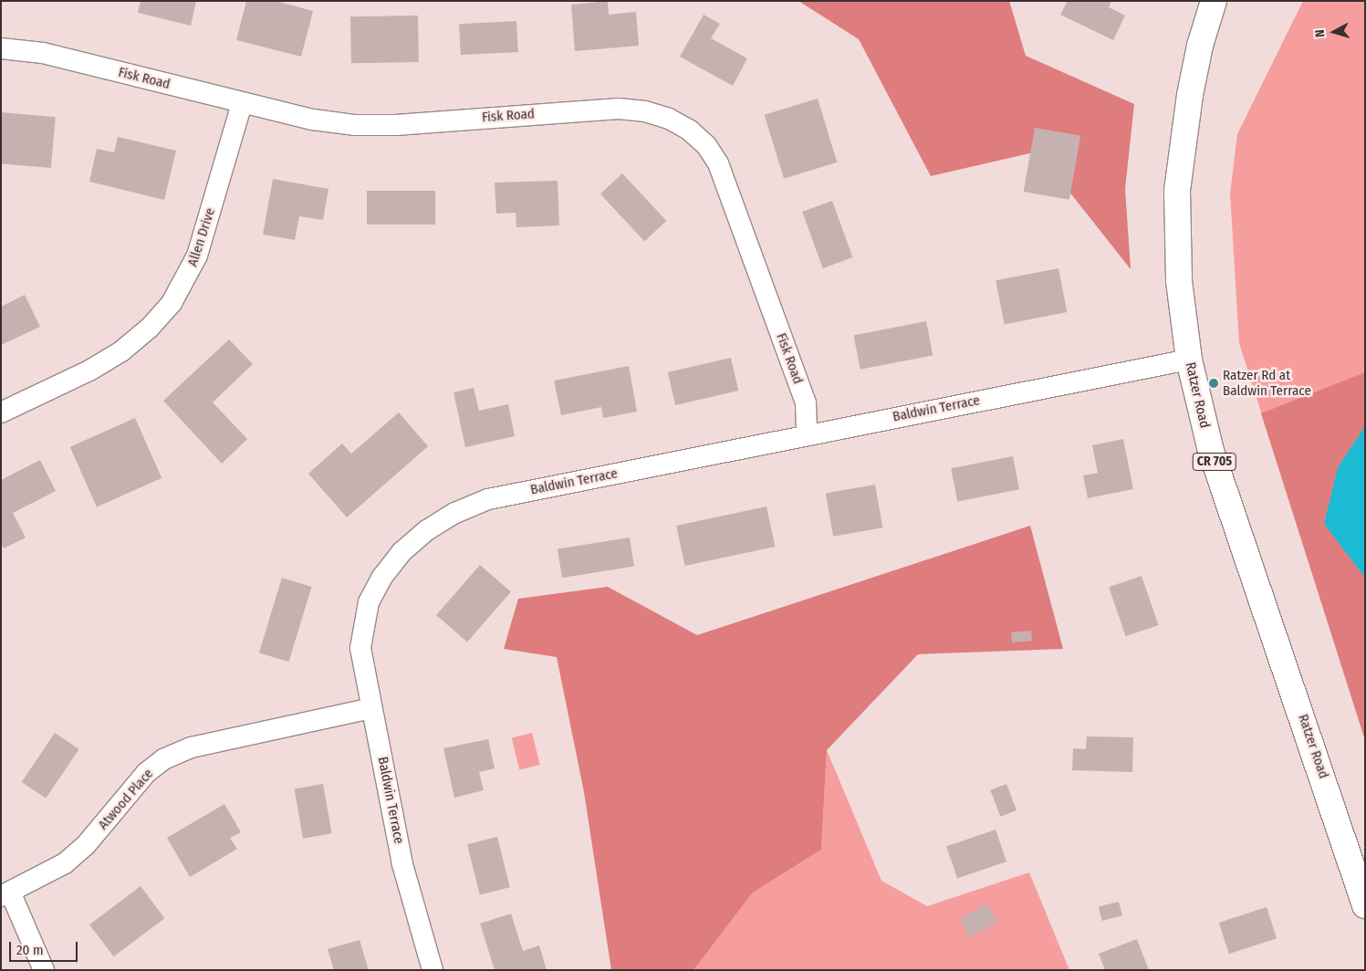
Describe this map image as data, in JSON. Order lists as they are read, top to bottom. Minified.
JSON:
{"streets":{"main road":["Ratzer Road","CR 705"],"street":["Fisk Road","Allen Drive","Baldwin Terrace","Atwood Place"]},"crossings":[["Fisk Road","Allen Drive"],["Fisk Road","Baldwin Terrace"],["Ratzer Road","Baldwin Terrace"],["Baldwin Terrace","Atwood Place"]],"places":["Ratzer Rd at Baldwin Terrace"],"scale_bar":"20 m","north":"left"}
